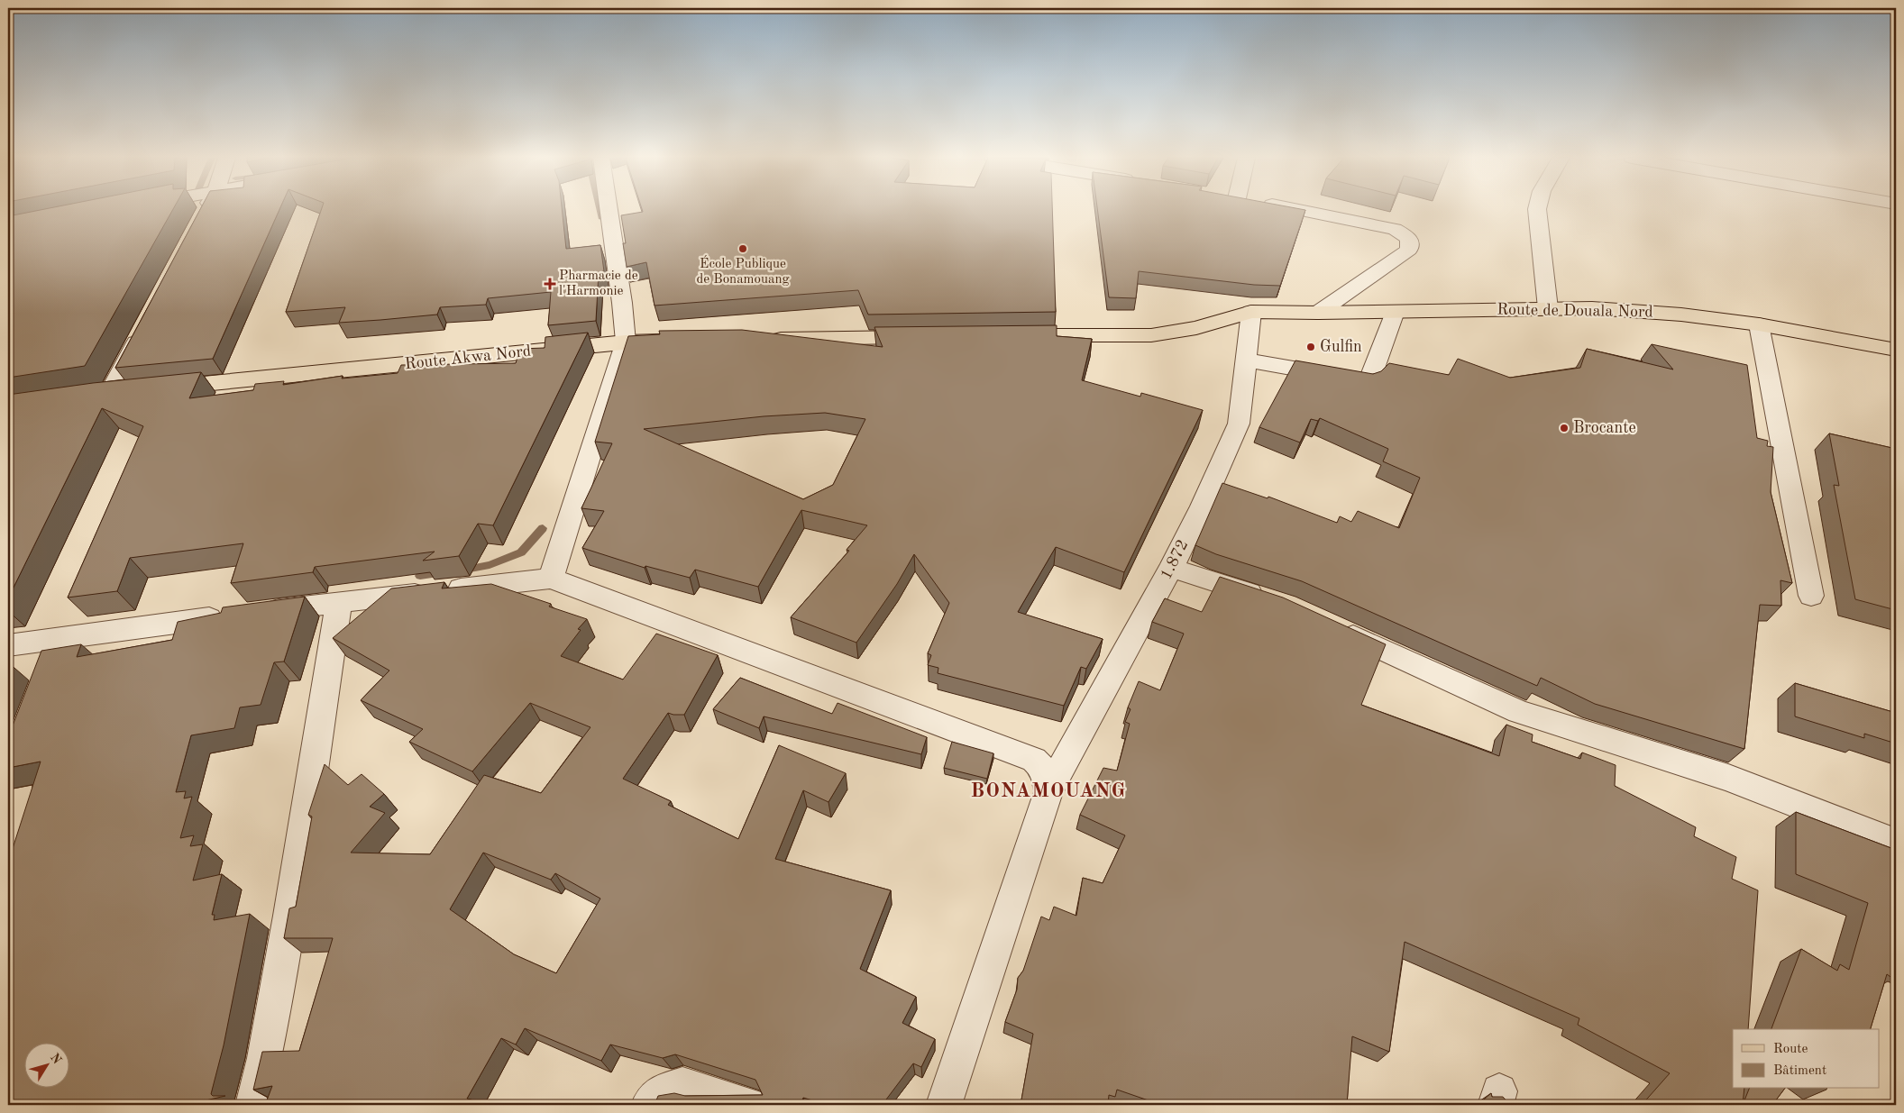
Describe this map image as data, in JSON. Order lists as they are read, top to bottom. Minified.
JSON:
{"streets":{"main road":["Route de Douala Nord","Route Akwa Nord"],"street":["1.872"]},"crossings":[["Route de Douala Nord","1.872"]],"districts":["BONAMOUANG"],"places":{"other":["École Publique de Bonamouang","Gulfin","Brocante"],"health":["Pharmacie de l'Harmonie"]},"legend":["Route","Bâtiment"],"north":"top right"}
